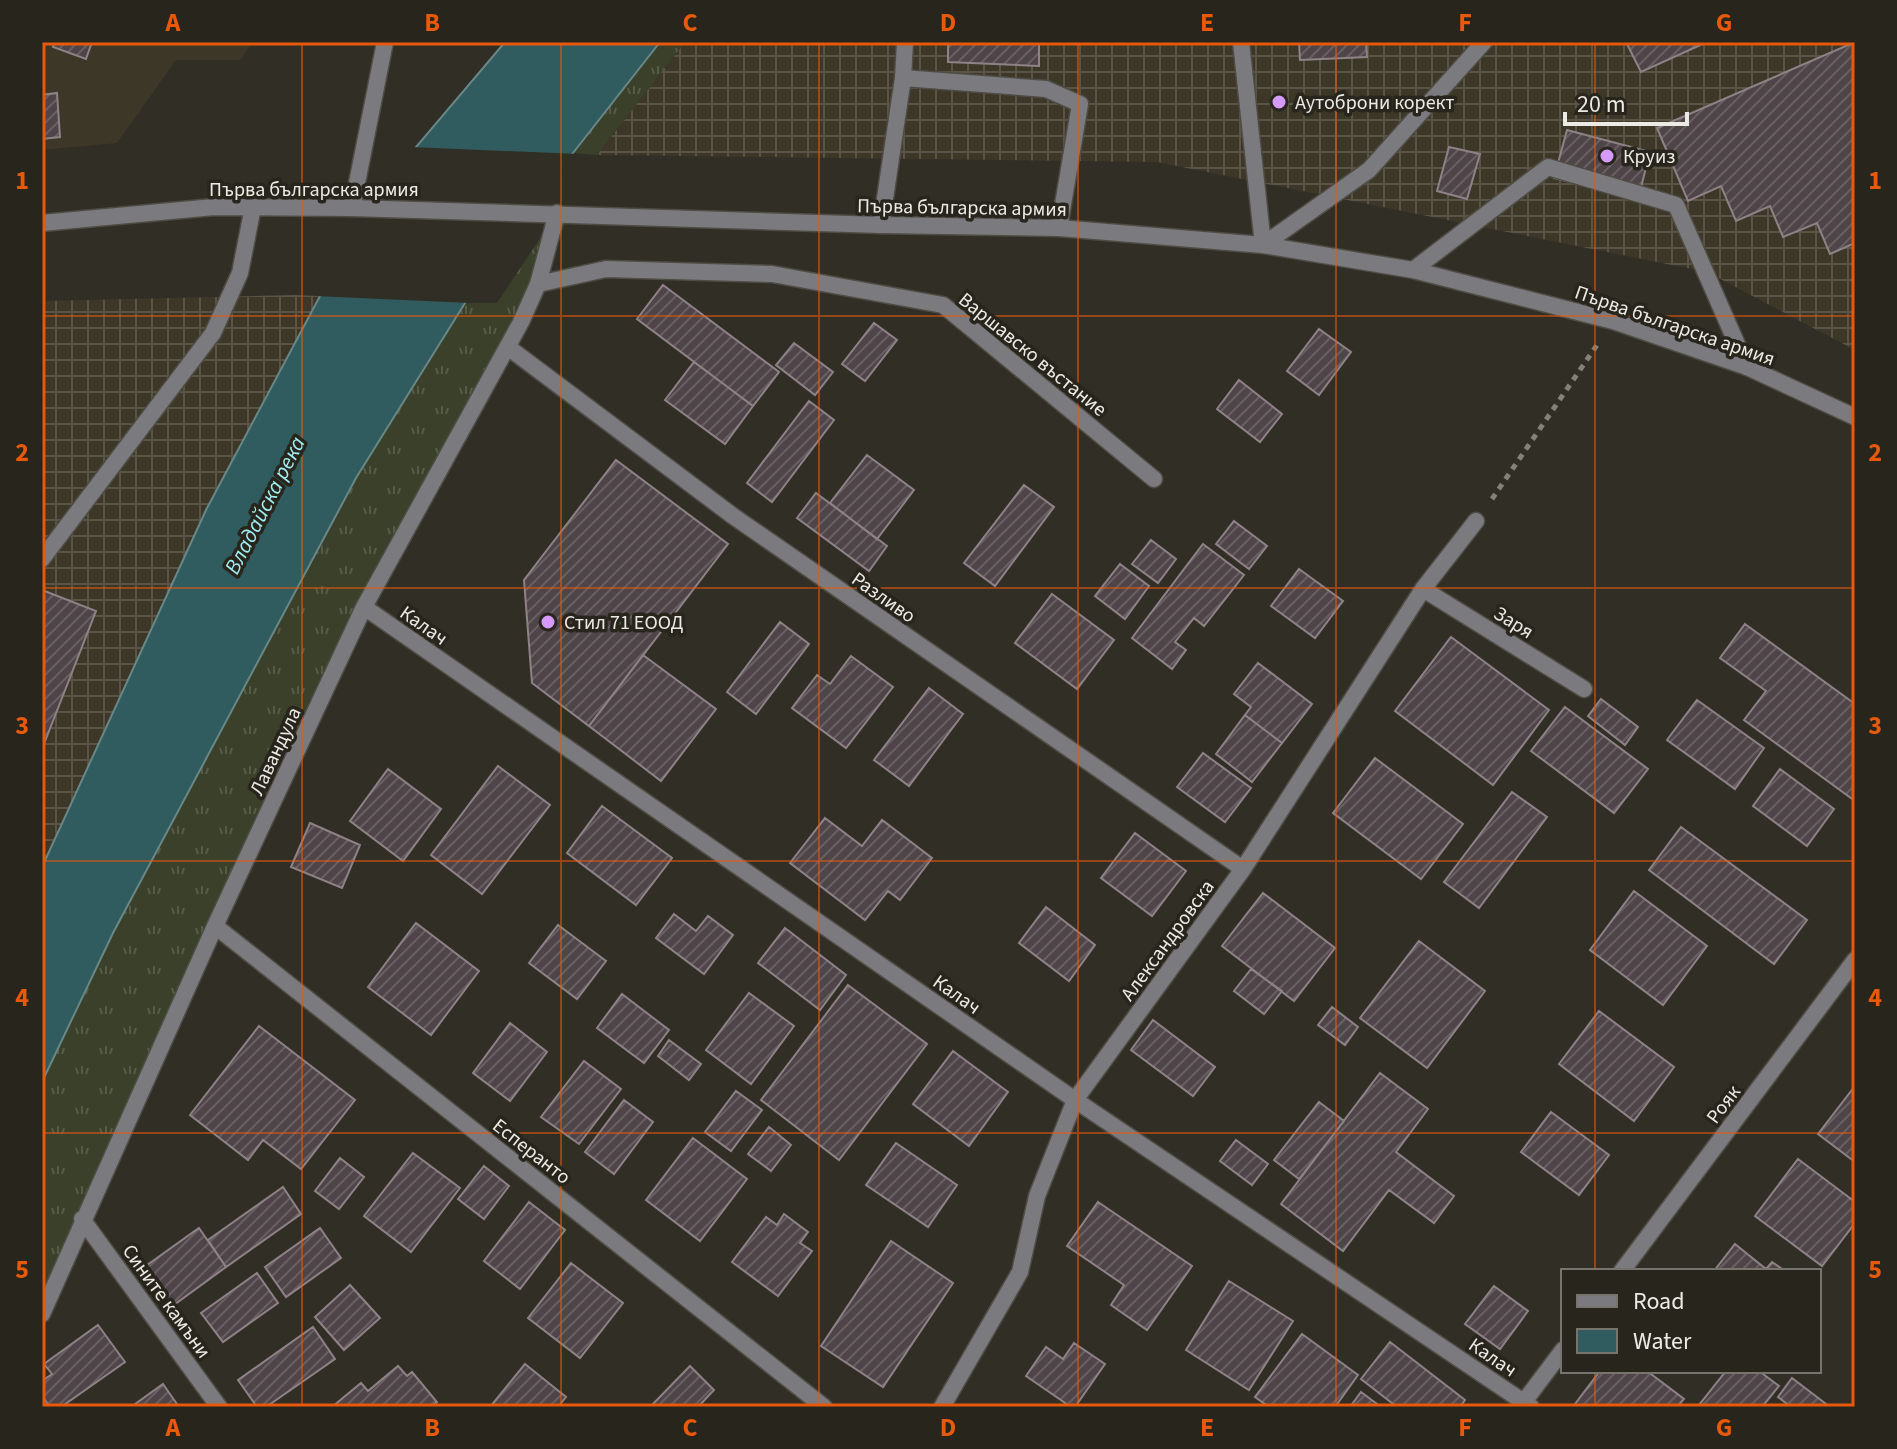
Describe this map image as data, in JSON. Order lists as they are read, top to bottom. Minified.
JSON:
{"streets":{"street":["Първа българска армия","Варшавско въстание","Разливо","Заря","Калач","Лавандула","Александровска","Рояк","Есперанто","Сините камъни"]},"crossings":[["Първа българска армия","Лавандула"],["Варшавско въстание","Лавандула"],["Разливо","Лавандула"],["Разливо","Александровска"],["Заря","Александровска"],["Калач","Лавандула"],["Калач","Александровска"],["Лавандула","Есперанто"],["Лавандула","Сините камъни"]],"water":["Владайска река"],"places":["Аутоброни корект","Круиз","Стил 71 ЕООД"],"legend":["Road","Water"],"scale_bar":"20 m","grid":{"columns":["A","B","C","D","E","F","G"],"rows":["1","2","3","4","5"]}}
